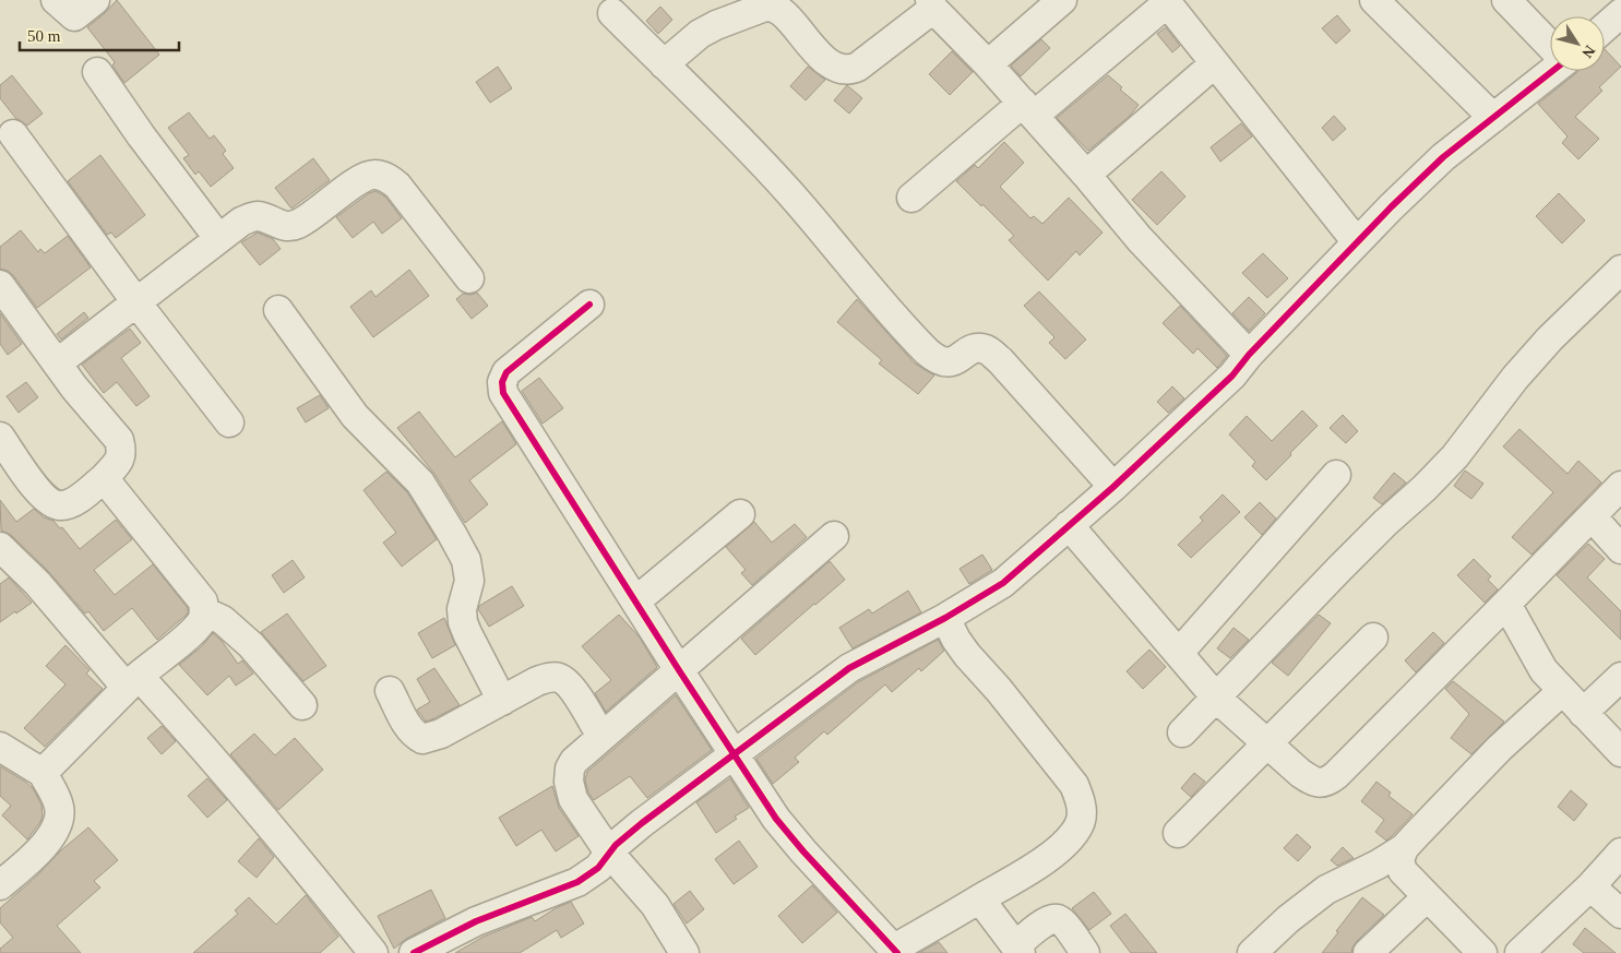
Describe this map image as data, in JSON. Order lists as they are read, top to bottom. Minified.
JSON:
{"scale_bar":"50 m","north":"bottom right"}
